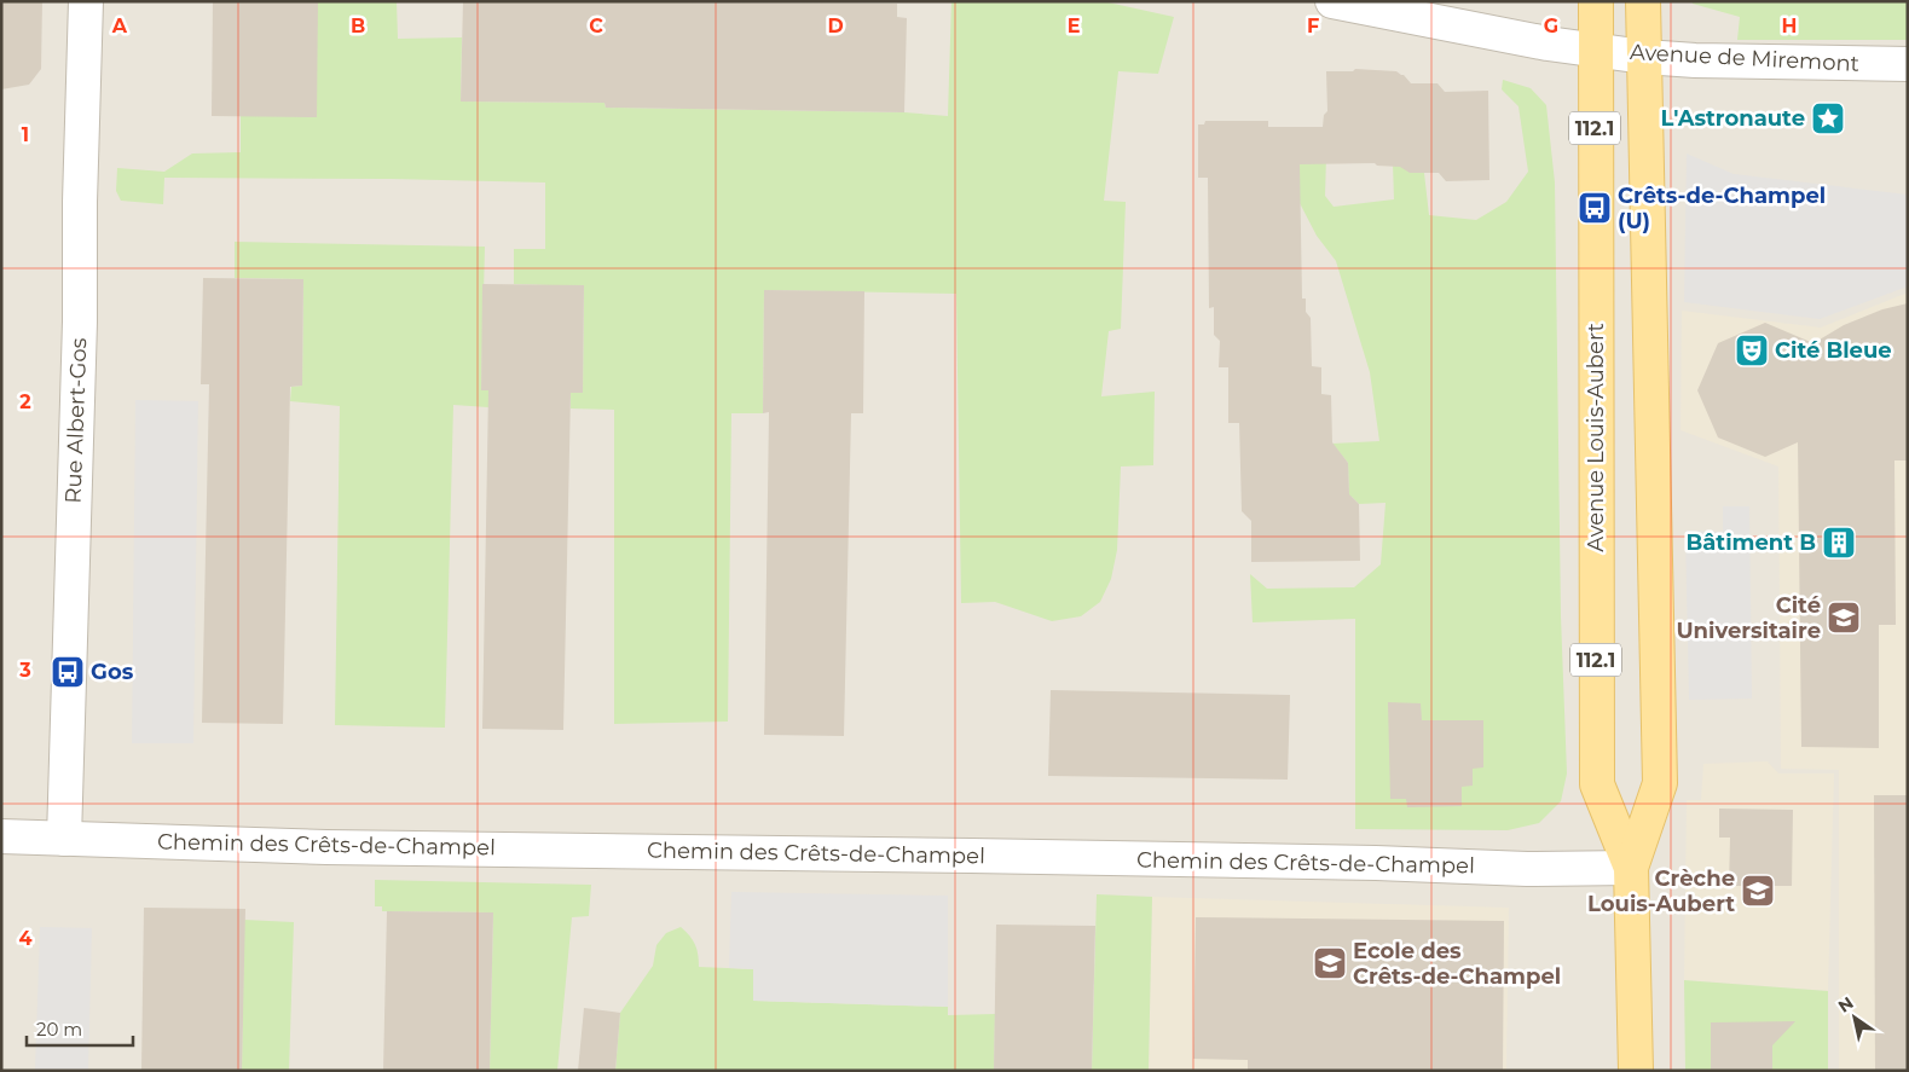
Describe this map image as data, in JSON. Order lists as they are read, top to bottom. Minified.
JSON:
{"streets":{"main road":["112.1","Avenue Louis-Aubert"],"street":["Avenue de Miremont","Rue Albert-Gos","Chemin des Crêts-de-Champel"]},"crossings":[["Avenue de Miremont","Avenue Louis-Aubert"],["Rue Albert-Gos","Chemin des Crêts-de-Champel"],["Avenue Louis-Aubert","Chemin des Crêts-de-Champel"]],"places":{"place":["L'Astronaute"],"bus stop":["Crêts-de-Champel (U)","Gos"],"theatre":["Cité Bleue"],"building":["Bâtiment B"],"school or university":["Cité Universitaire","Crèche Louis-Aubert","Ecole des Crêts-de-Champel"]},"scale_bar":"20 m","north":"top left","grid":{"columns":["A","B","C","D","E","F","G","H"],"rows":["1","2","3","4"]}}
